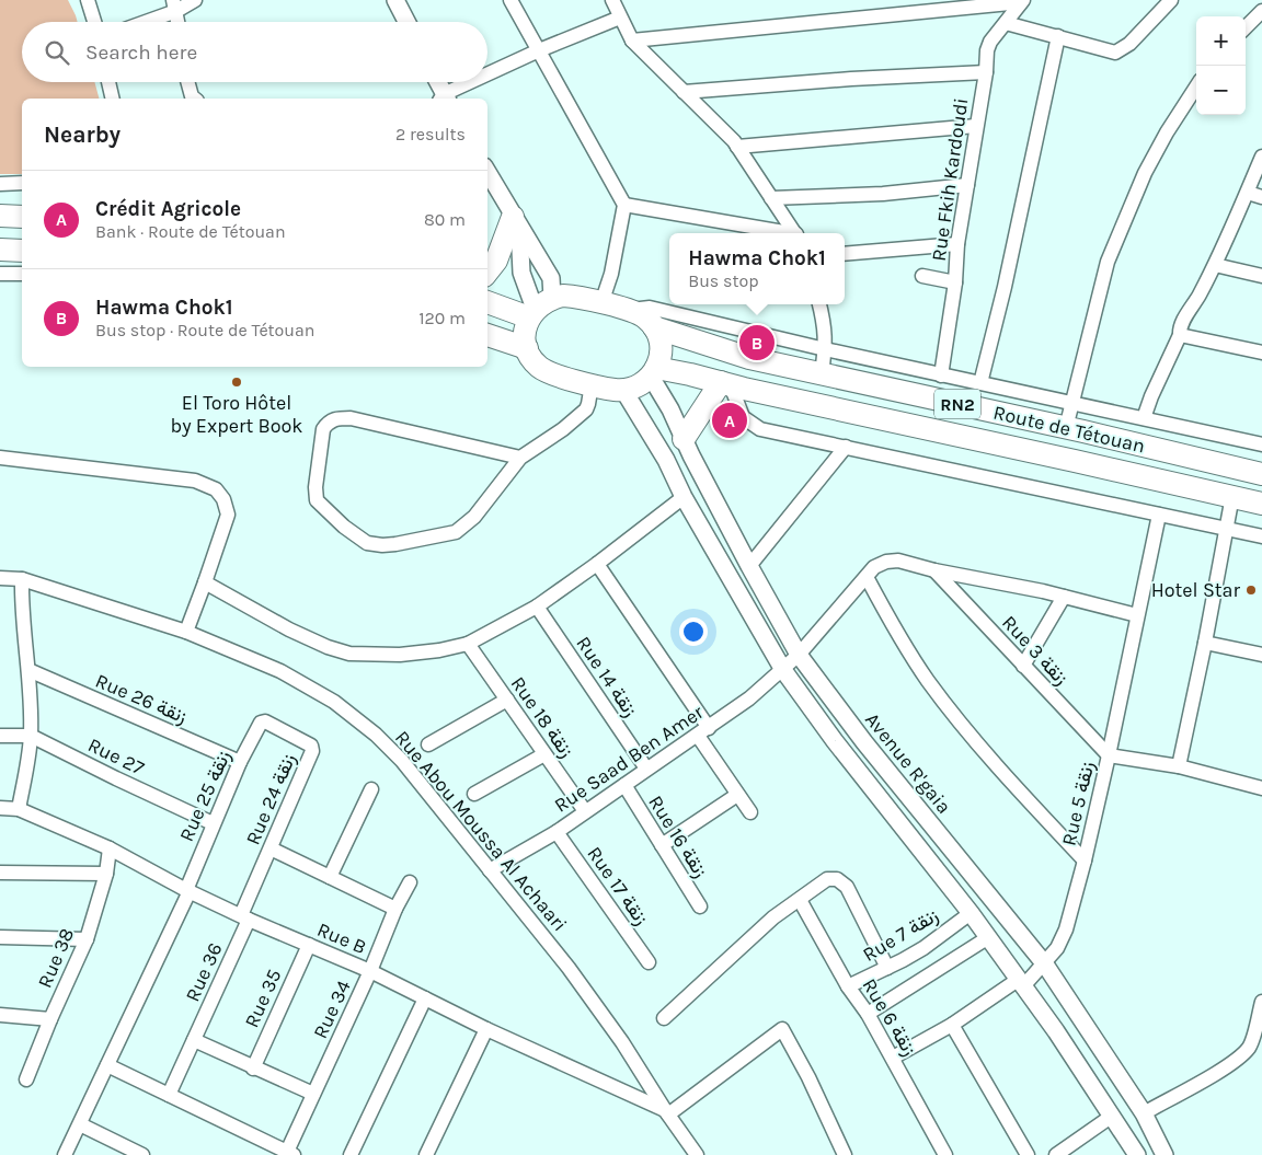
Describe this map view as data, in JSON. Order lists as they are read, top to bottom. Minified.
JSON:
{"streets":{"highway":["RN2","Route de Tétouan"],"street":["Rue Fkih Kardoudi","Rue 3 زنقة","Rue 14 زنقة","Rue 26 زنقة","Rue 18 زنقة","Rue 27","Rue Saad Ben Amer","Avenue R'gaia","Rue 25 زنقة","Rue 24 زنقة","Rue 5 زنقة","Rue Abou Moussa Al Achaari","Rue 16 زنقة","Rue 17 زنقة","Rue 7 زنقة","Rue B","Rue 38","Rue 36","Rue 35","Rue 34","Rue 6 زنقة"]},"crossings":[["Route de Tétouan","Avenue R'gaia"],["Rue 3 زنقة","Rue Saad Ben Amer"],["Rue 3 زنقة","Rue 5 زنقة"],["Rue 14 زنقة","Rue Saad Ben Amer"],["Rue 26 زنقة","Rue 25 زنقة"],["Rue 18 زنقة","Rue Saad Ben Amer"],["Rue 27","Rue 25 زنقة"],["Rue Saad Ben Amer","Avenue R'gaia"],["Rue Saad Ben Amer","Rue 5 زنقة"],["Rue Saad Ben Amer","Rue Abou Moussa Al Achaari"],["Rue Saad Ben Amer","Rue 16 زنقة"],["Rue Saad Ben Amer","Rue 17 زنقة"],["Avenue R'gaia","Rue 5 زنقة"],["Rue 25 زنقة","Rue 24 زنقة"],["Rue 25 زنقة","Rue B"],["Rue 24 زنقة","Rue B"],["Rue 24 زنقة","Rue 36"],["Rue 5 زنقة","Rue 6 زنقة"],["Rue Abou Moussa Al Achaari","Rue B"],["Rue 7 زنقة","Rue 6 زنقة"],["Rue B","Rue 38"],["Rue B","Rue 36"],["Rue B","Rue 35"],["Rue B","Rue 34"]],"places":["El Toro Hôtel by Expert Book","Hotel Star"],"page":{"map_buttons":["+","−"],"search":"Search here","heading":["Nearby","2 results"],"list":[{"mark":"A","name":"Crédit Agricole","note":"Bank · Route de Tétouan","value":"80 m"},{"mark":"B","name":"Hawma Chok1","note":"Bus stop · Route de Tétouan","value":"120 m"}],"popup":["Hawma Chok1","Bus stop"],"pins":["B","A"]}}
